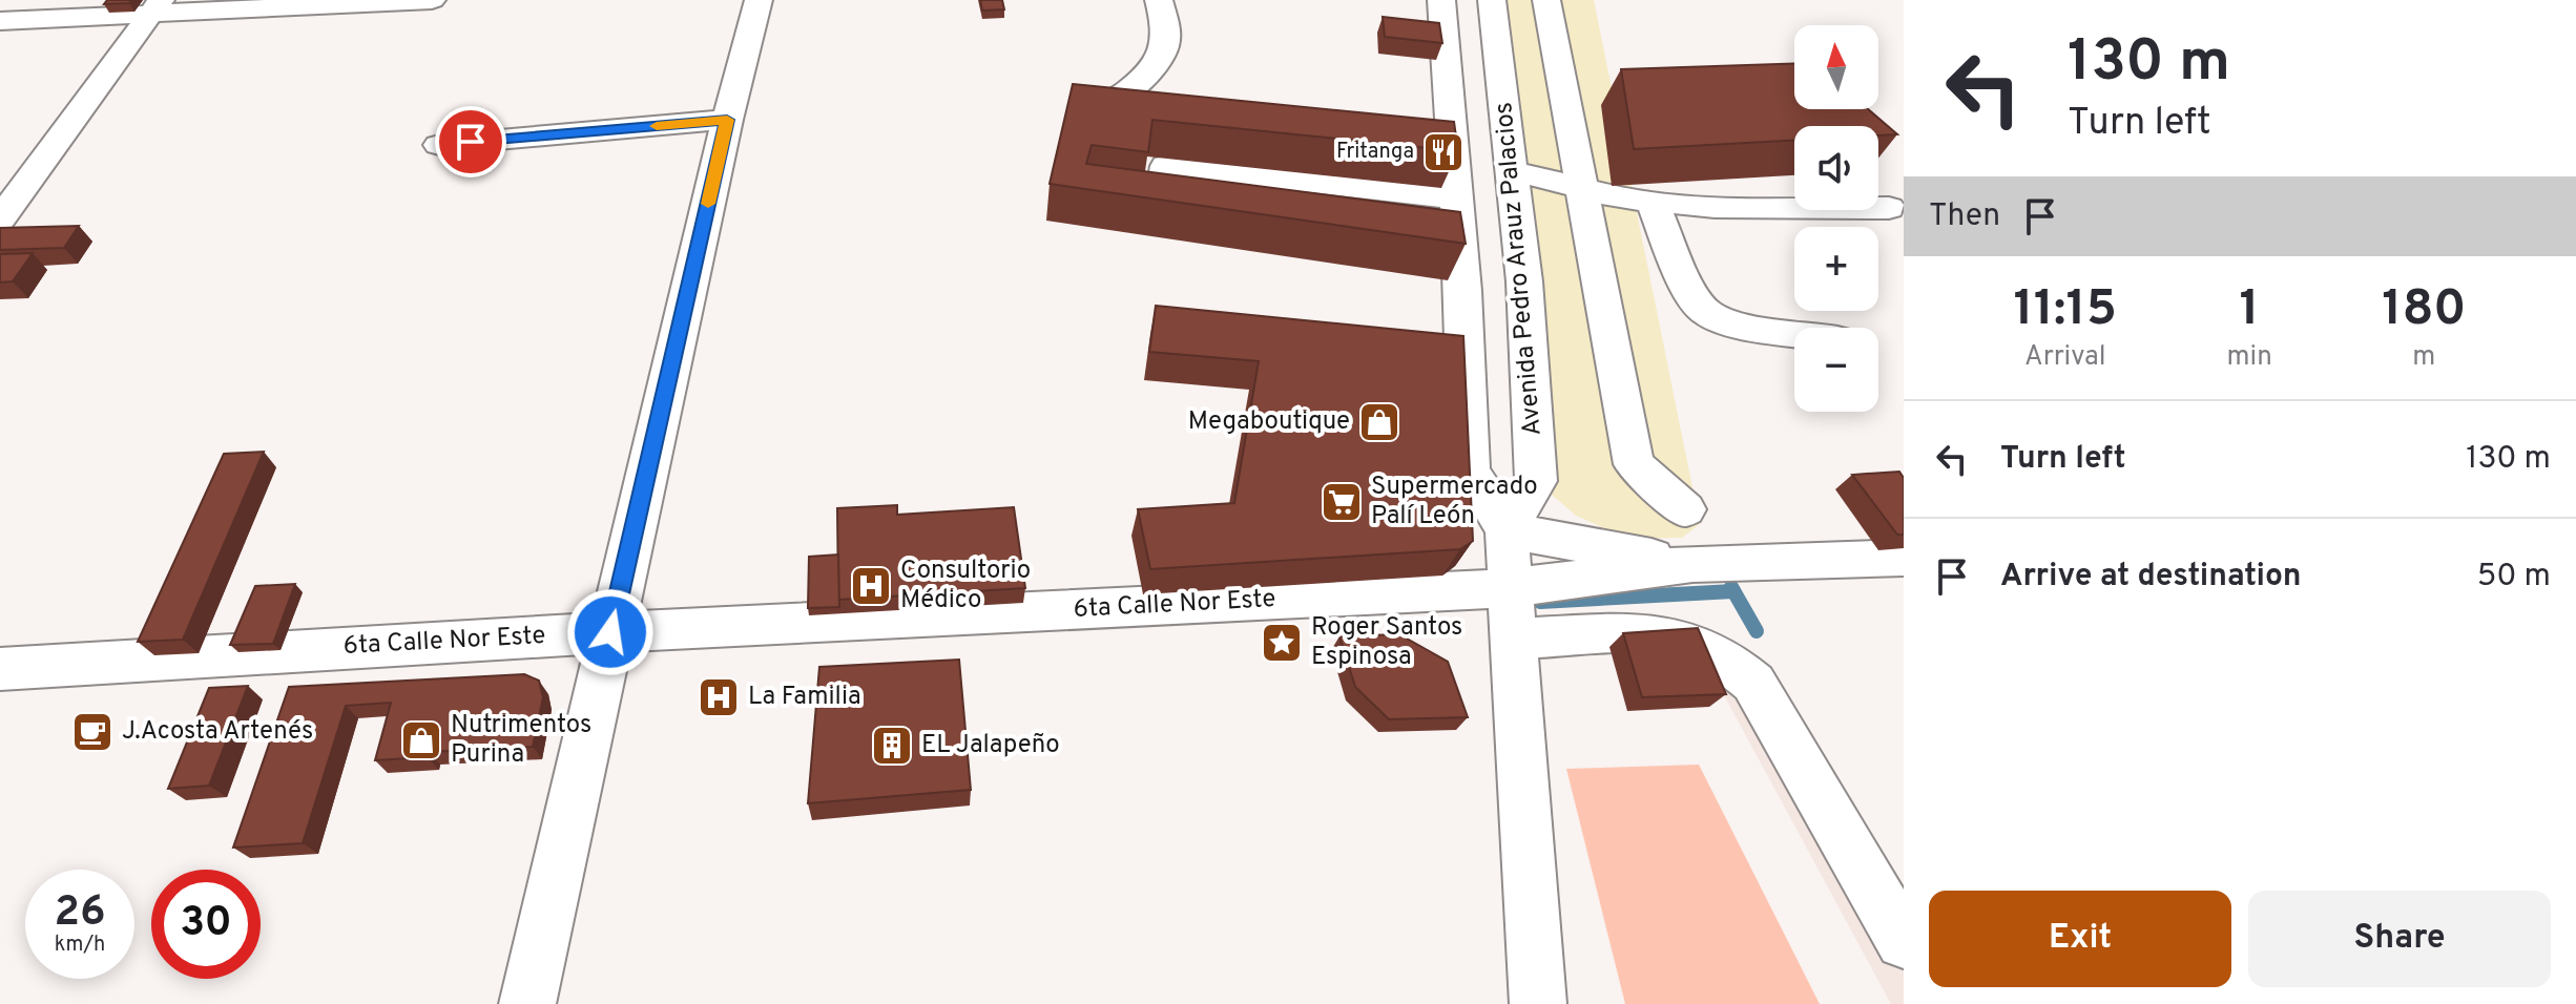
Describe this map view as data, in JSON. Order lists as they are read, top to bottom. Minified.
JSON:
{"streets":{"street":["Avenida Pedro Arauz Palacios","6ta Calle Nor Este"]},"crossings":[["Avenida Pedro Arauz Palacios","6ta Calle Nor Este"]],"places":{"restaurant":["Fritanga"],"shop":["Megaboutique","Nutrimentos Purina"],"supermarket":["Supermercado Palí León"],"hospital":["Consultorio Médico","La Familia"],"place":["Roger Santos Espinosa"],"cafe":["J.Acosta Artenés"],"building":["EL Jalapeño"]},"north":"top","page":{"turn":["130 m","Turn left"],"map_buttons":["+","−"],"then":"Then","eta":["11:15","Arrival","1","min","180","m"],"list":[{"name":"Turn left","value":"130 m"},{"name":"Arrive at destination","value":"50 m"}],"speed":"26 km/h","limit":"30","buttons":["Exit","Share"]}}
